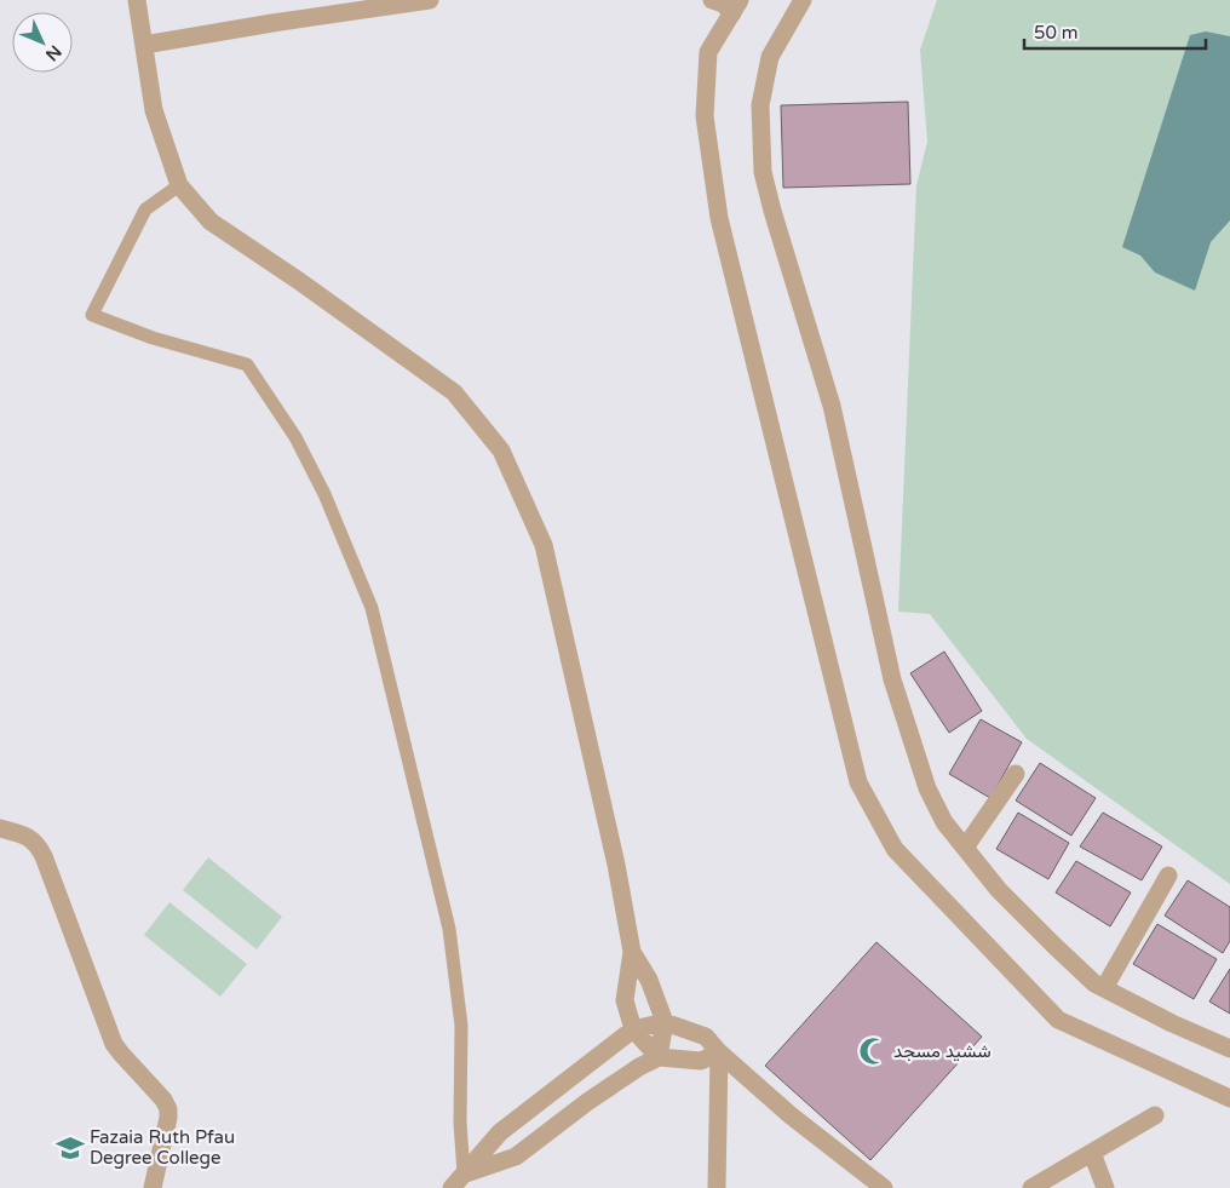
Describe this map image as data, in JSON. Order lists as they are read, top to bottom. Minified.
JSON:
{"places":{"mosque":["ششید مسجد"],"school or university":["Fazaia Ruth Pfau Degree College"]},"scale_bar":"50 m","north":"bottom right"}
